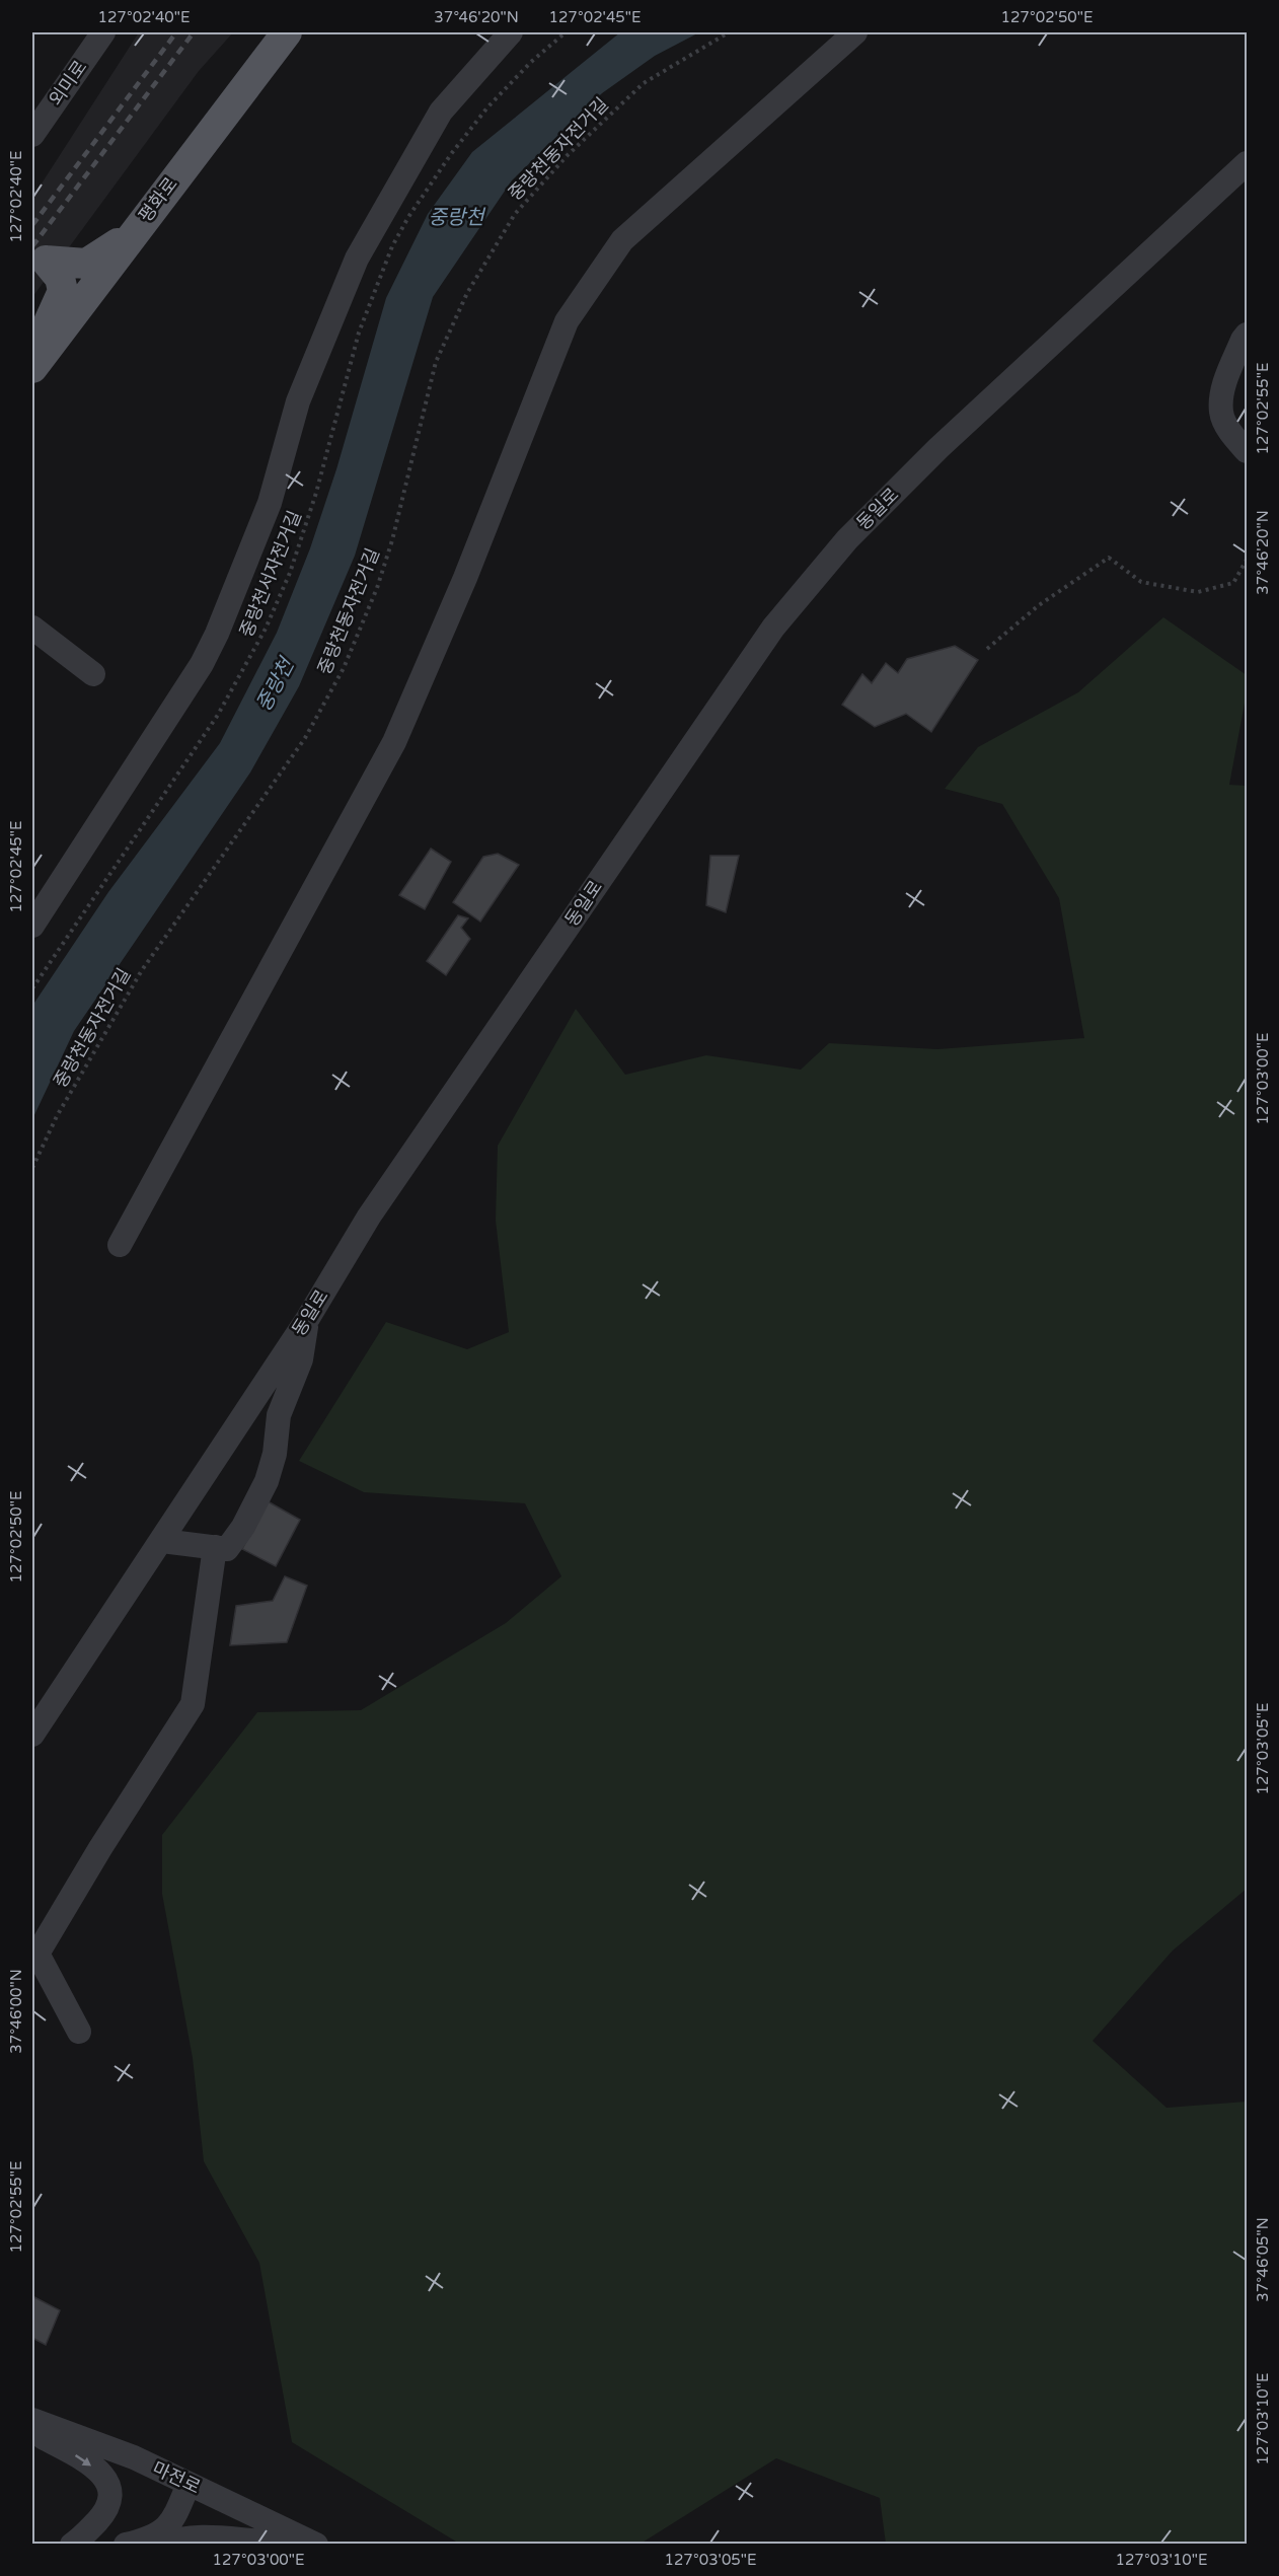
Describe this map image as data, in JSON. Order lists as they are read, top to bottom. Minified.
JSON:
{"streets":{"main road":["평화로"],"street":["외미로","동일로","마전로"],"path":["중랑천동자전거길","중랑천서자전거길"]},"water":["중랑천"],"coordinates":["127°02'40\"E","37°46'20\"N","127°02'45\"E","127°02'50\"E","127°02'55\"E","127°03'00\"E","127°03'05\"E","37°46'00\"N","37°46'05\"N","127°03'10\"E"]}
